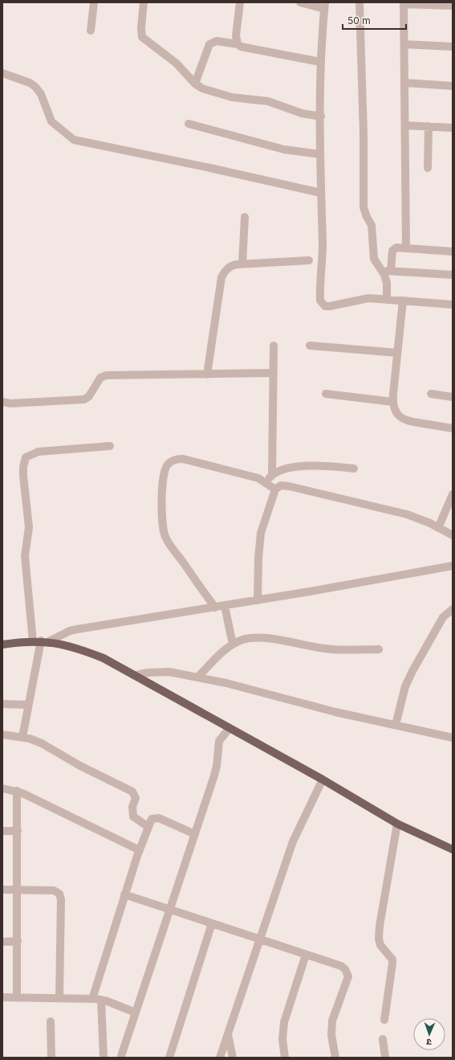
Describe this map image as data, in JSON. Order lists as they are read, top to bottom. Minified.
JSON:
{"scale_bar":"50 m","north":"bottom"}
